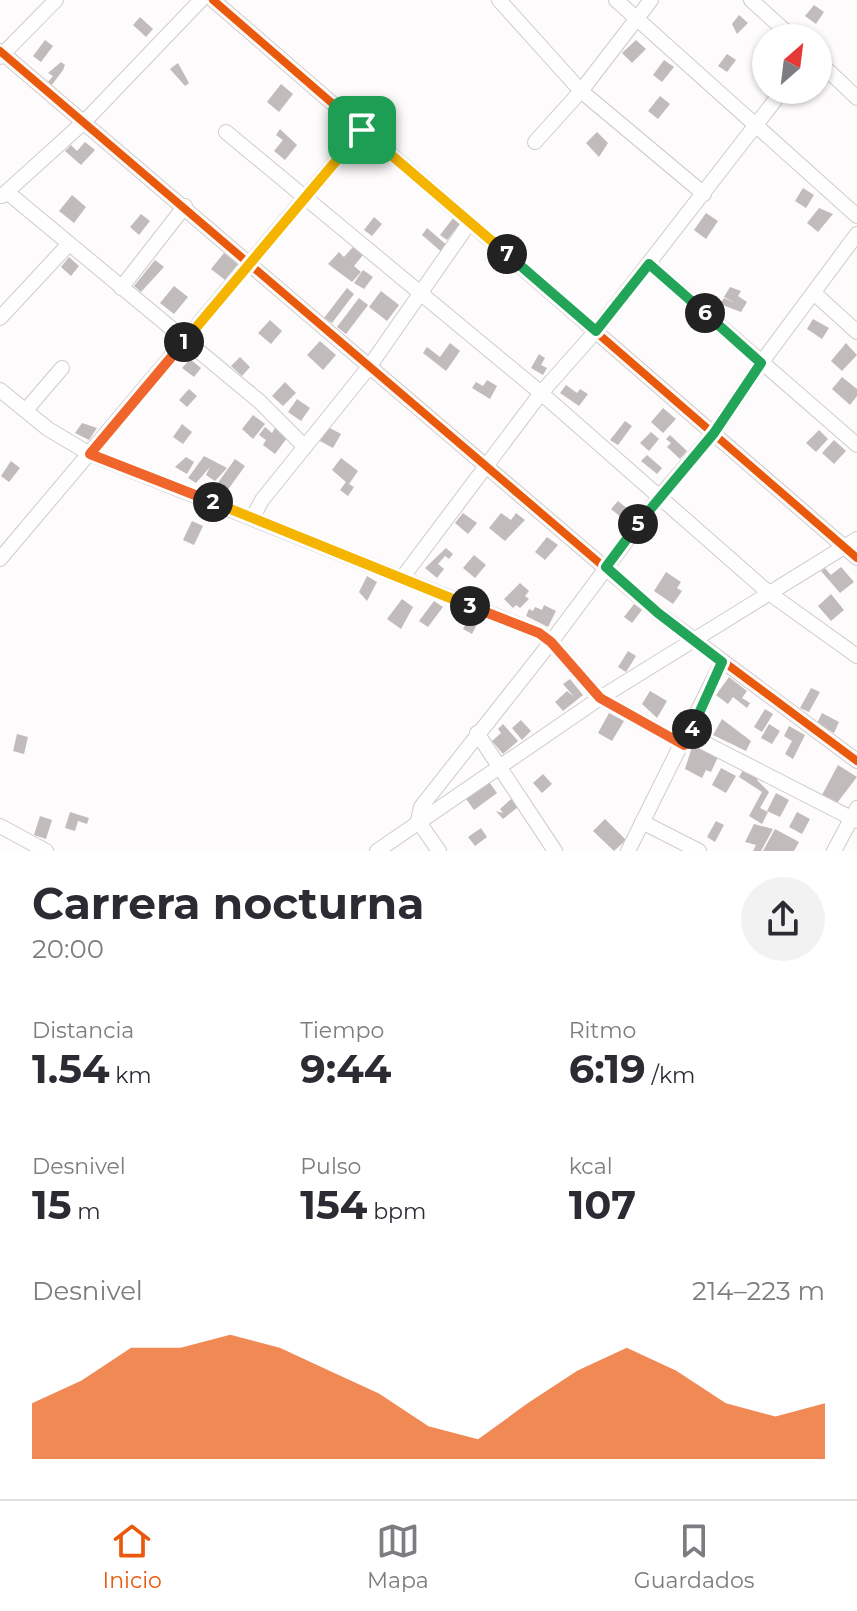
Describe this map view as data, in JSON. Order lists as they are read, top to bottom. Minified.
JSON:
{"north":"top right","page":{"pins":["7","6","1","2","5","3","4"],"heading":["Carrera nocturna","20:00"],"stats":[["Distancia","1.54 km"],["Tiempo","9:44"],["Ritmo","6:19 /km"],["Desnivel","15 m"],["Pulso","154 bpm"],["kcal","107"]],"chart":["Desnivel","214–223 m"],"tabs":["Inicio","Mapa","Guardados"]}}
